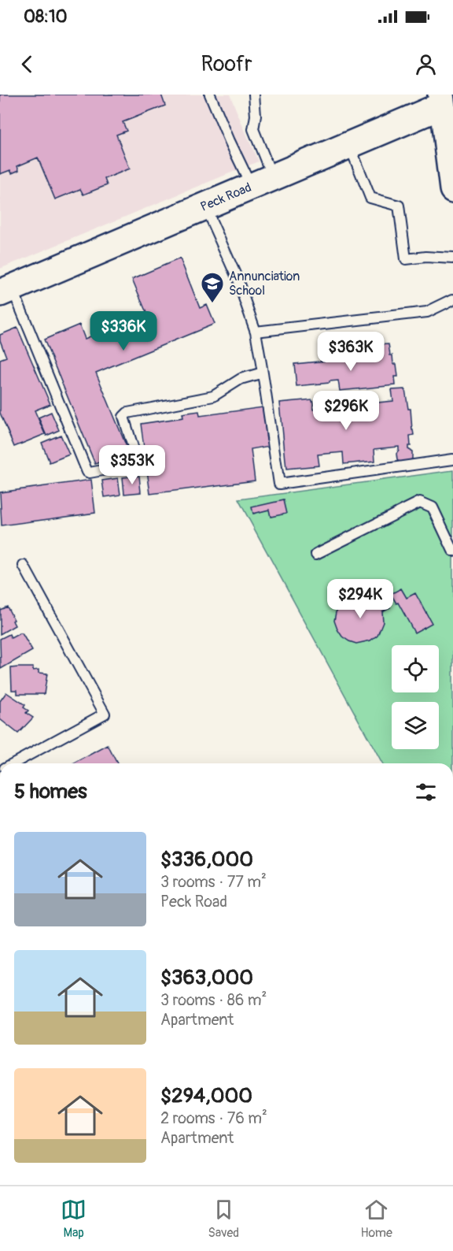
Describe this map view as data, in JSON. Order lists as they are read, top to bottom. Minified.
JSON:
{"streets":{"street":["Peck Road"]},"places":{"school or university":["Annunciation School"]},"page":{"status":"08:10","header":"Roofr","price":["$336K","$363K","$296K","$353K","$294K"],"heading":"5 homes","list":[{"name":"$336,000","note":"3 rooms · 77 m² · Peck Road"},{"name":"$363,000","note":"3 rooms · 86 m² · Apartment"},{"name":"$294,000","note":"2 rooms · 76 m² · Apartment"}],"tabs":["Map","Saved","Home"]}}
